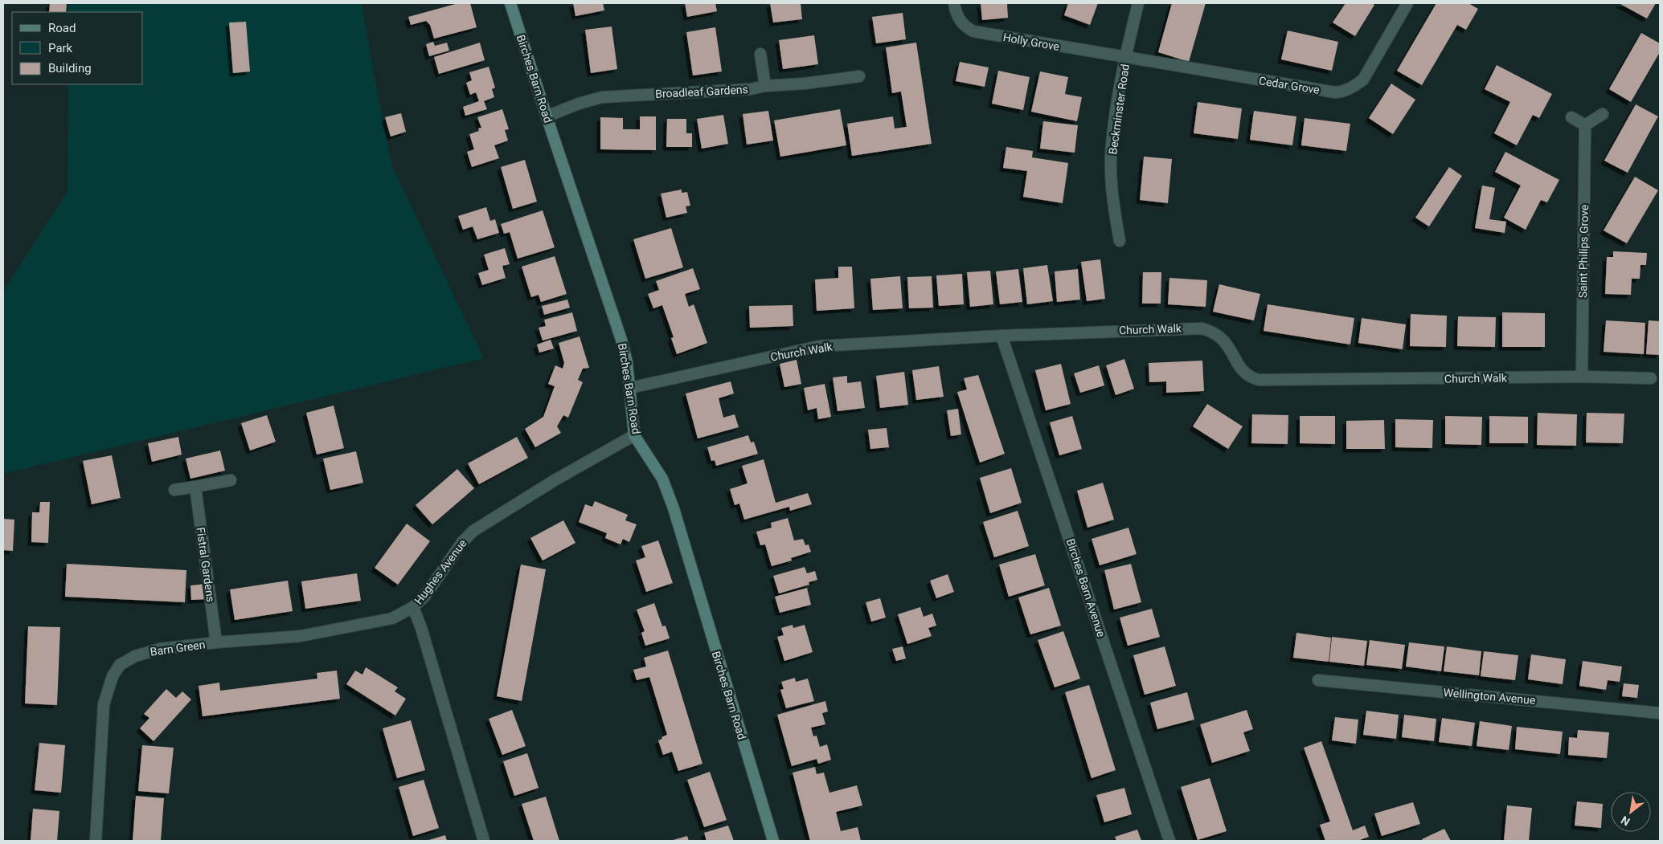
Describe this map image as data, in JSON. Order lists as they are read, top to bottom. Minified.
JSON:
{"streets":{"main road":["Birches Barn Road"],"street":["Holly Grove","Cedar Grove","Broadleaf Gardens","Beckminster Road","Saint Philips Grove","Church Walk","Fistral Gardens","Hughes Avenue","Birches Barn Avenue","Barn Green","Wellington Avenue"]},"crossings":[["Holly Grove","Cedar Grove"],["Holly Grove","Beckminster Road"],["Birches Barn Road","Broadleaf Gardens"],["Birches Barn Road","Church Walk"],["Birches Barn Road","Hughes Avenue"],["Cedar Grove","Beckminster Road"],["Saint Philips Grove","Church Walk"],["Church Walk","Birches Barn Avenue"],["Fistral Gardens","Barn Green"],["Hughes Avenue","Barn Green"]],"legend":["Road","Park","Building"],"north":"bottom left"}
